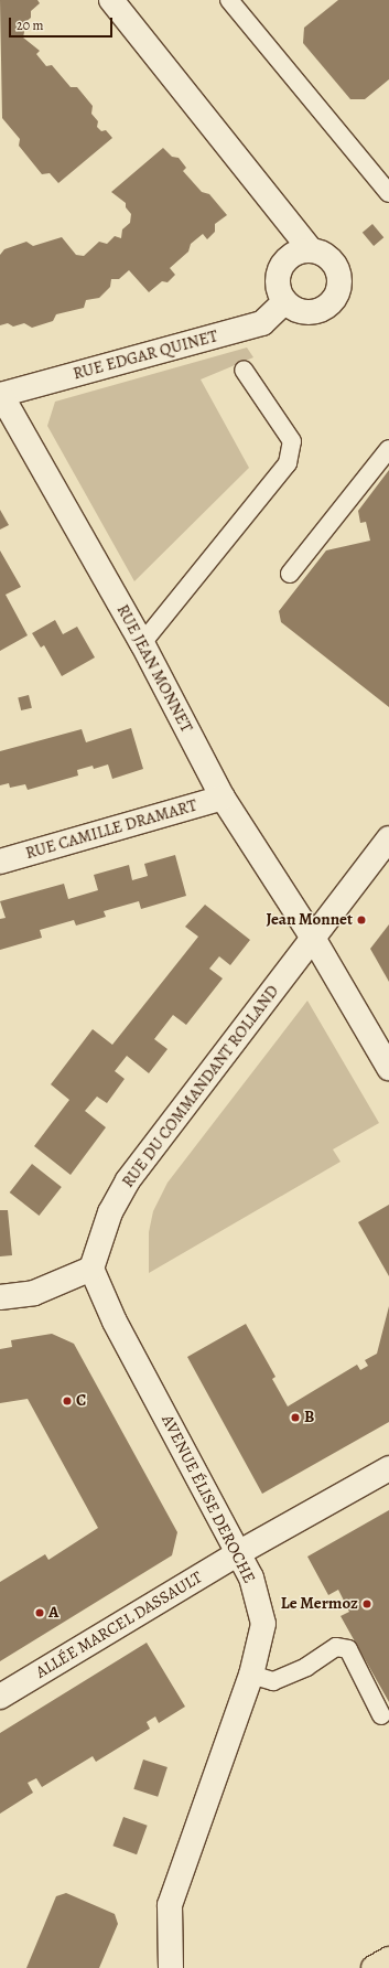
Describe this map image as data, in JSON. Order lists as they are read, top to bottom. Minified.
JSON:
{"streets":{"street":["RUE EDGAR QUINET","RUE JEAN MONNET","RUE CAMILLE DRAMART","RUE DU COMMANDANT ROLLAND","AVENUE ÉLISE DEROCHE","ALLÉE MARCEL DASSAULT"]},"crossings":[["RUE EDGAR QUINET","RUE JEAN MONNET"],["RUE JEAN MONNET","RUE CAMILLE DRAMART"],["RUE JEAN MONNET","RUE DU COMMANDANT ROLLAND"],["RUE DU COMMANDANT ROLLAND","AVENUE ÉLISE DEROCHE"],["AVENUE ÉLISE DEROCHE","ALLÉE MARCEL DASSAULT"]],"places":["Jean Monnet","C","B","Le Mermoz","A"],"scale_bar":"20 m"}
